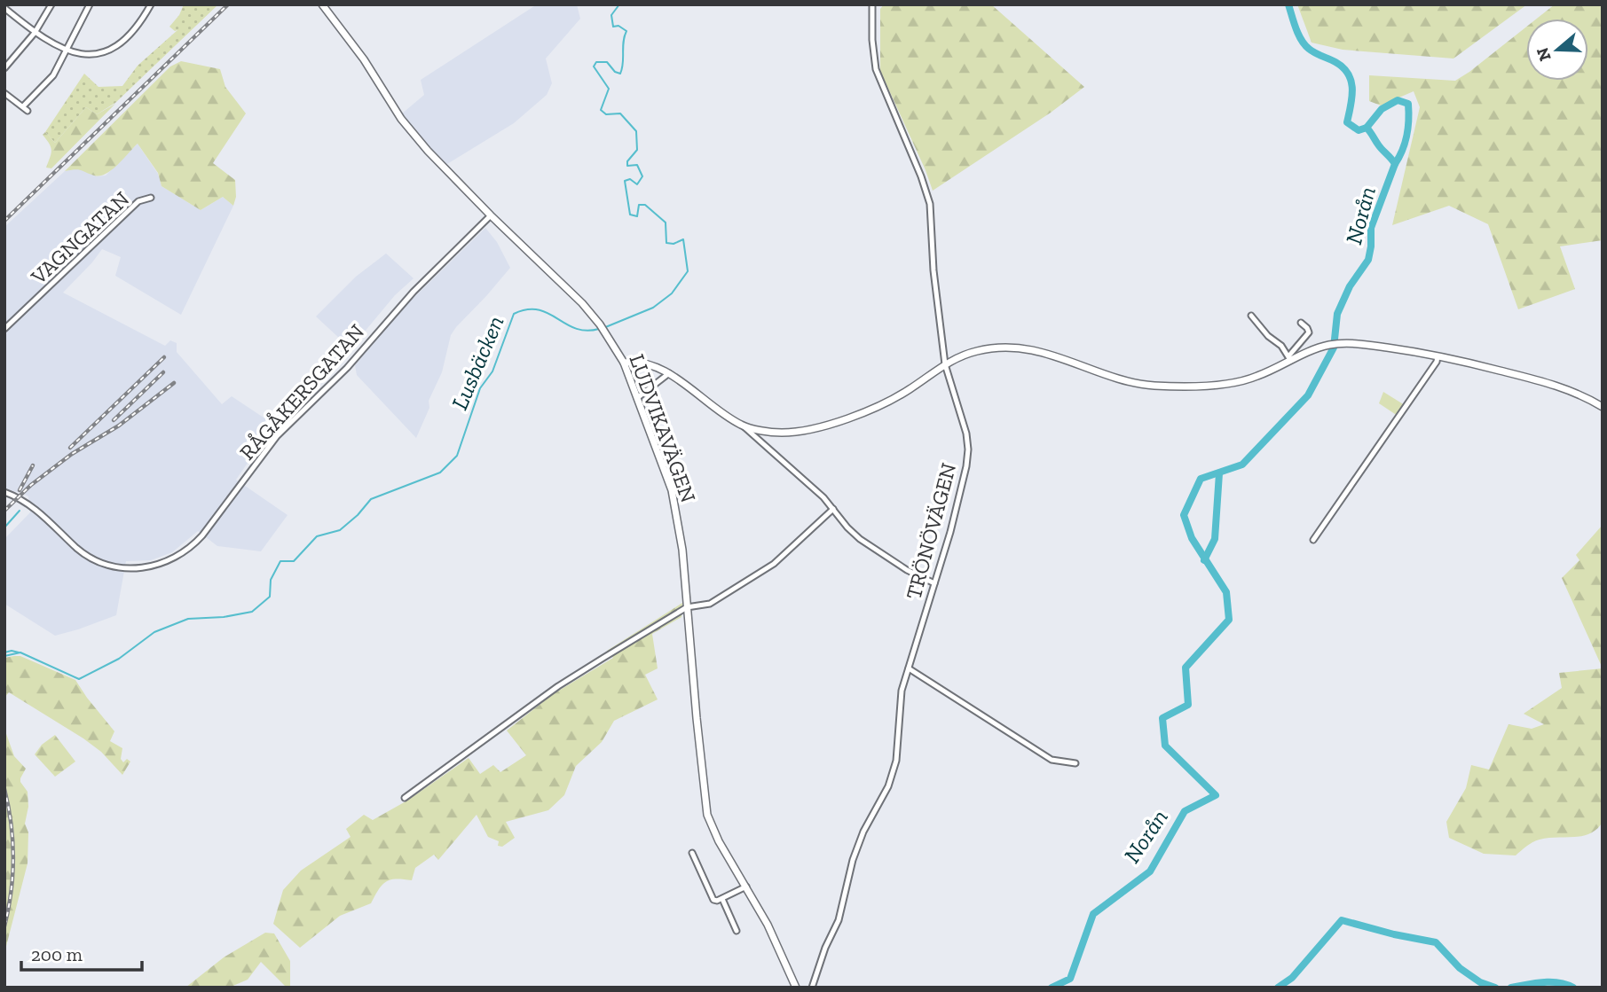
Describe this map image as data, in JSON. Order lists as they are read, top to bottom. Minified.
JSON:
{"streets":{"street":["VAGNGATAN","RÅGÅKERSGATAN","LUDVIKAVÄGEN","TRÖNÖVÄGEN"]},"crossings":[["RÅGÅKERSGATAN","LUDVIKAVÄGEN"]],"water":["Norån","Lusbäcken"],"scale_bar":"200 m","north":"left"}
